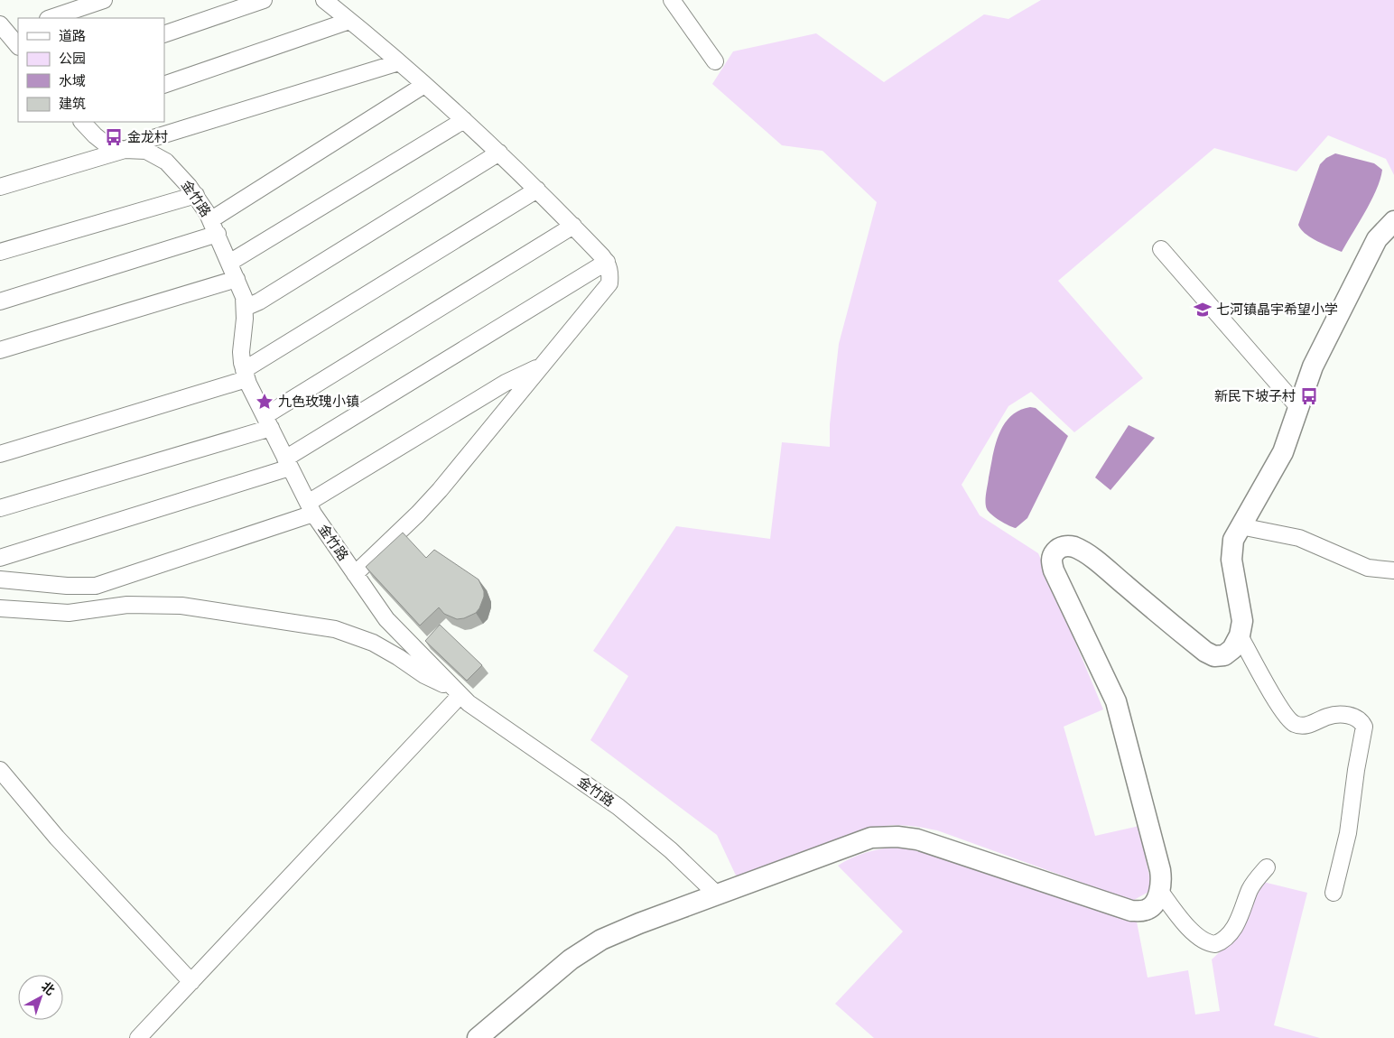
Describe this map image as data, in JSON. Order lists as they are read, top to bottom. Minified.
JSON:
{"streets":{"street":["金竹路"]},"places":{"bus stop":["金龙村","新民下坡子村"],"school or university":["七河镇晶宇希望小学"],"place":["九色玫瑰小镇"]},"legend":["道路","公园","水域","建筑"],"north":"top right"}
